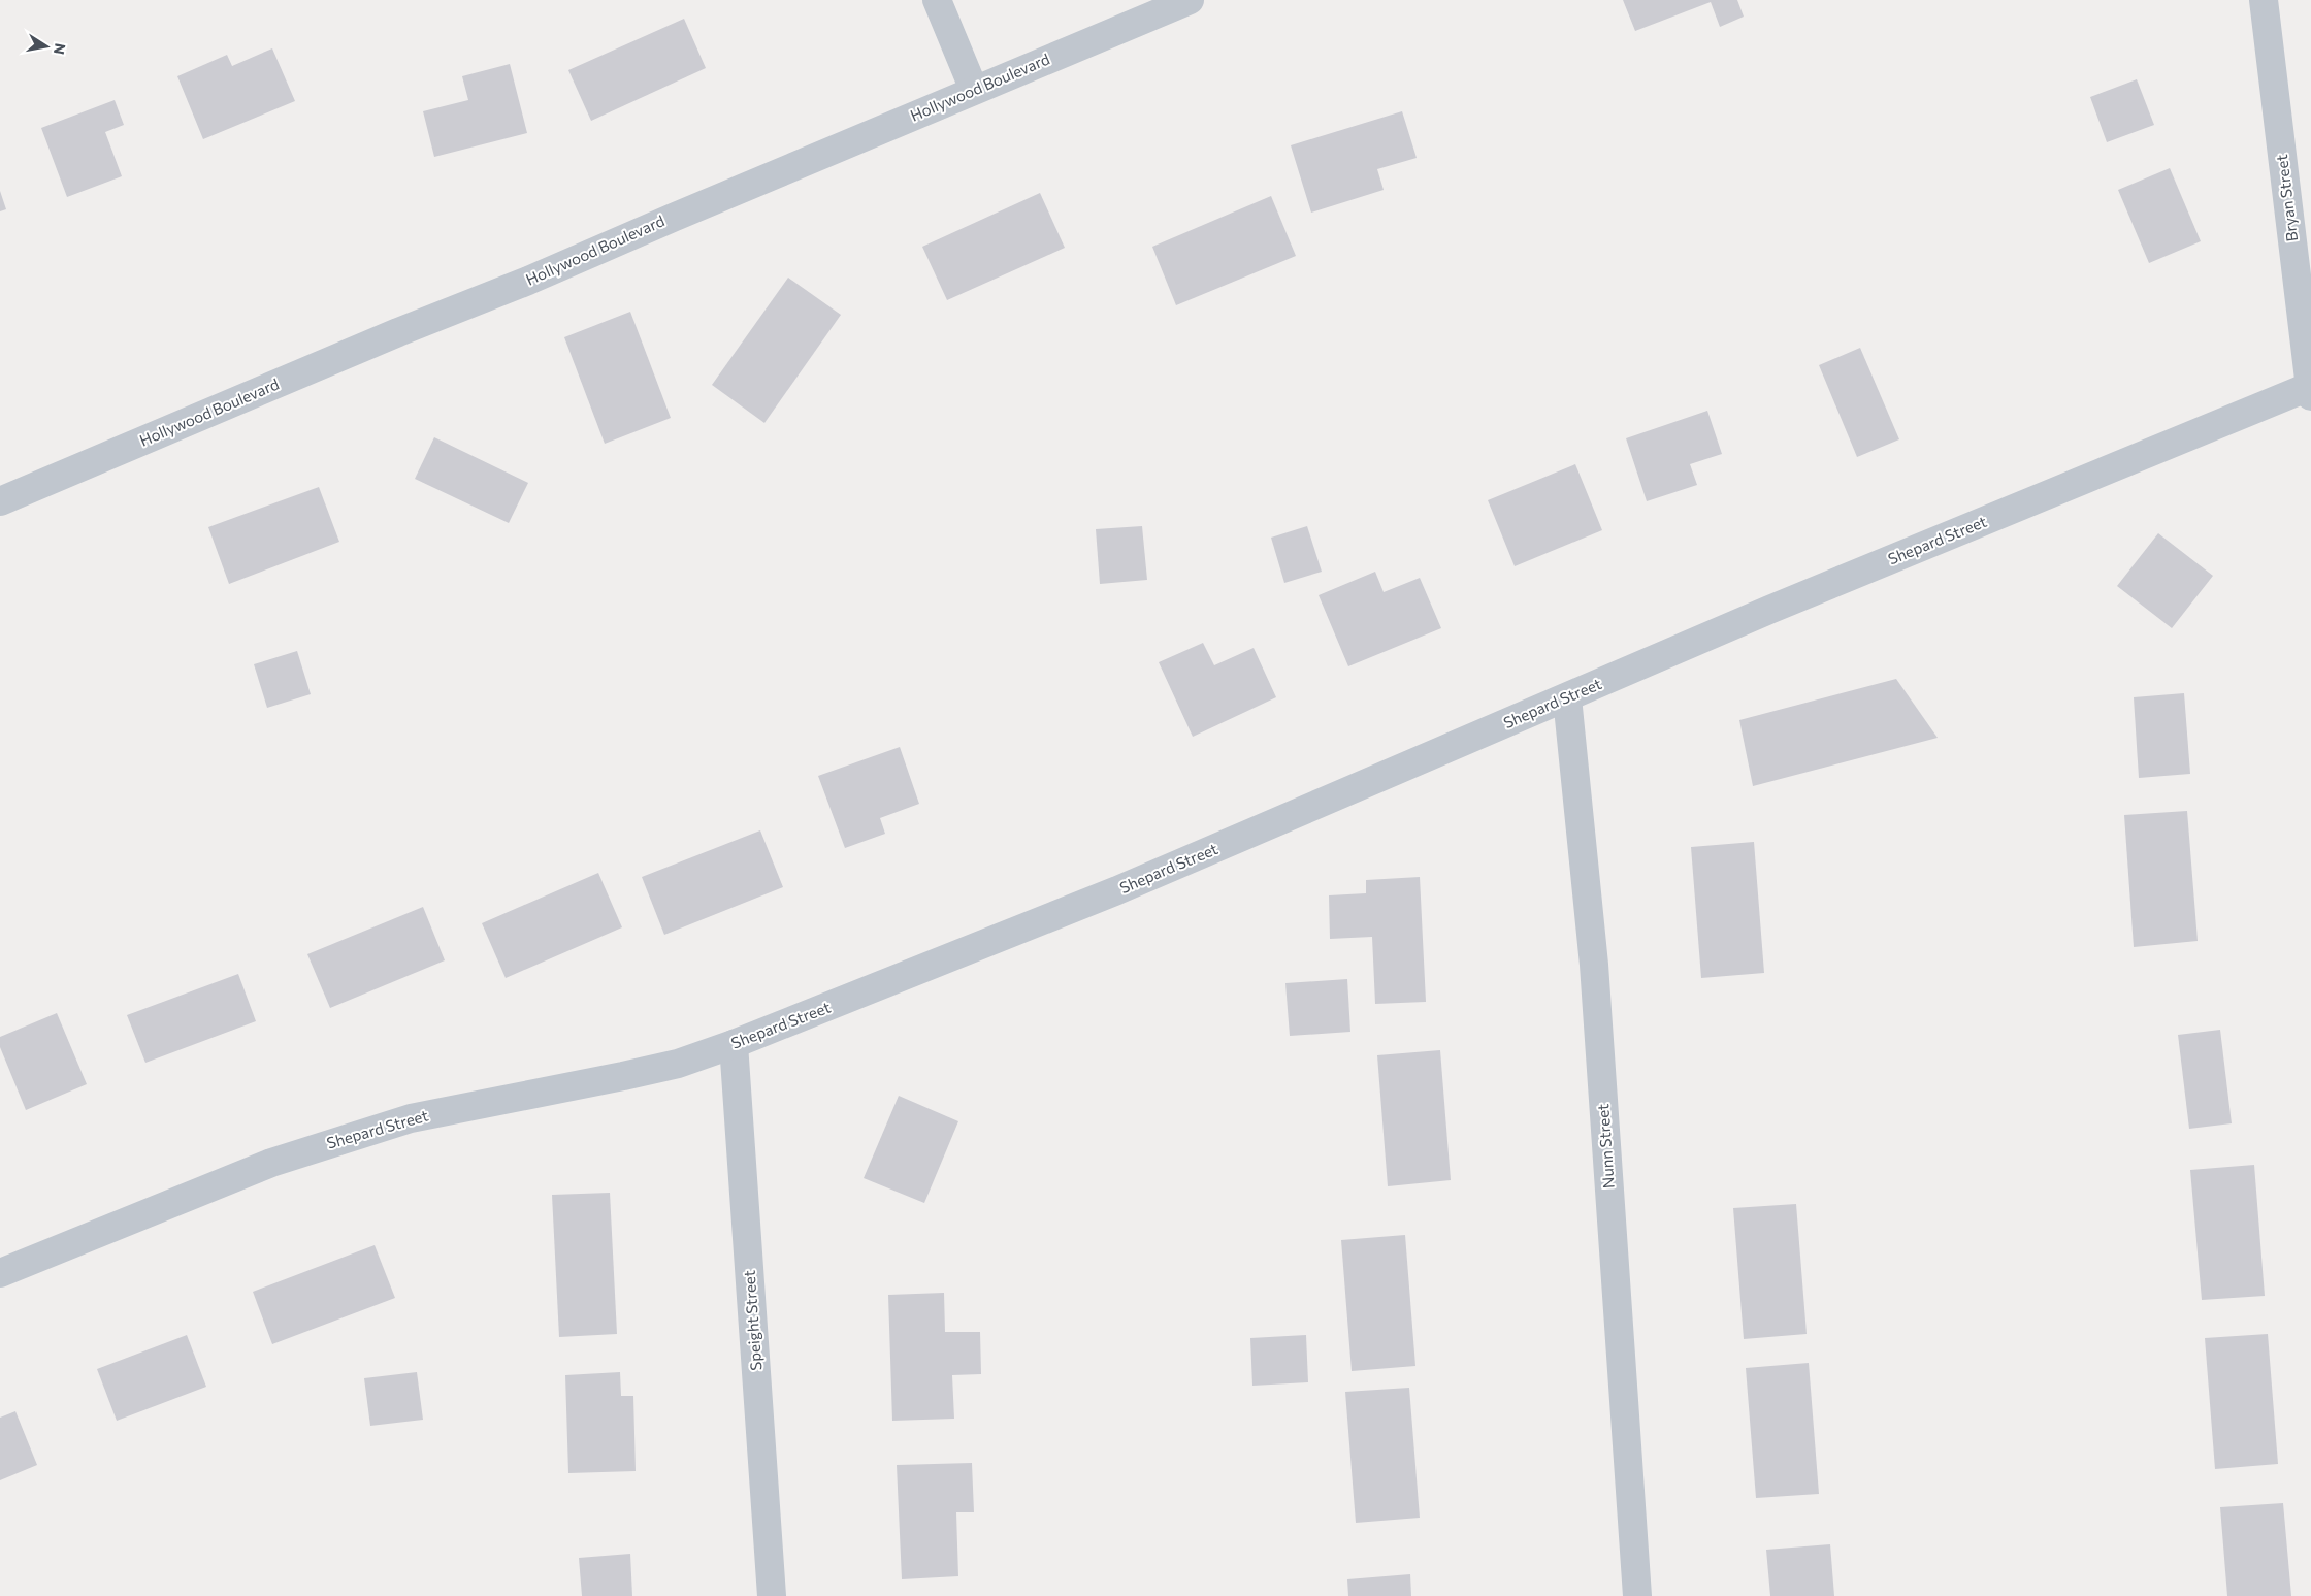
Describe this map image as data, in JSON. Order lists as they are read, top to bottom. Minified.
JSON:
{"streets":{"street":["Hollywood Boulevard","Bryan Street","Shepard Street","Nunn Street","Speight Street"]},"crossings":[["Bryan Street","Shepard Street"],["Shepard Street","Nunn Street"],["Shepard Street","Speight Street"]],"north":"right"}
